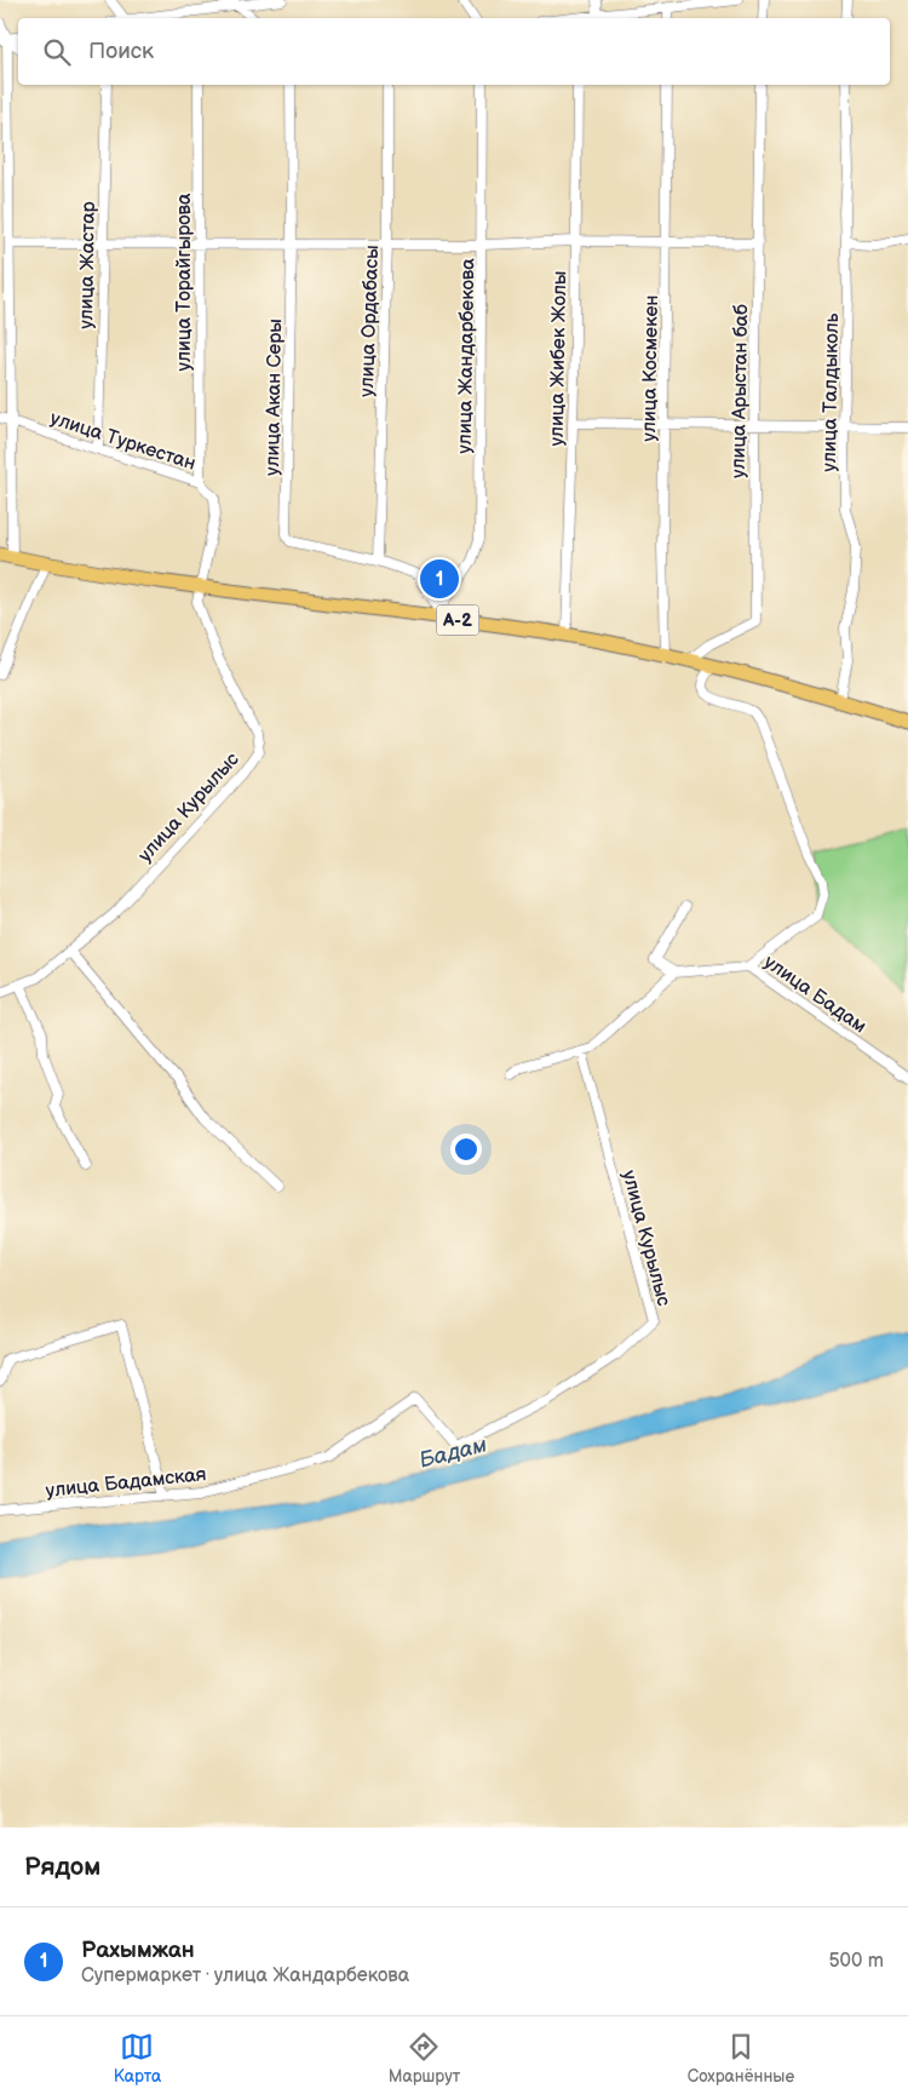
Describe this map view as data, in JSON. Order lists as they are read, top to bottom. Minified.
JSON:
{"streets":{"highway":["A-2"],"street":["улица Жастар","улица Торайгырова","улица Ордабасы","улица Жандарбекова","улица Жибек Жолы","улица Космекен","улица Арыстан баб","улица Талдыколь","улица Акан Серы","улица Туркестан","улица Курылыс","улица Бадам","улица Бадамская"]},"crossings":[["улица Жастар","улица Туркестан"],["улица Торайгырова","улица Туркестан"],["улица Ордабасы","улица Акан Серы"],["улица Жандарбекова","улица Акан Серы"],["улица Жандарбекова","A-2"],["улица Жибек Жолы","A-2"],["улица Космекен","A-2"],["улица Арыстан баб","A-2"],["улица Талдыколь","A-2"],["улица Акан Серы","A-2"],["улица Туркестан","A-2"],["улица Туркестан","улица Курылыс"],["A-2","улица Курылыс"],["улица Курылыс","улица Бадамская"]],"water":["Бадам"],"page":{"search":"Поиск","pins":"1","heading":"Рядом","list":[{"mark":"1","name":"Рахымжан","note":"Супермаркет · улица Жандарбекова","value":"500 m"}],"nav":["Карта","Маршрут","Сохранённые"]}}
